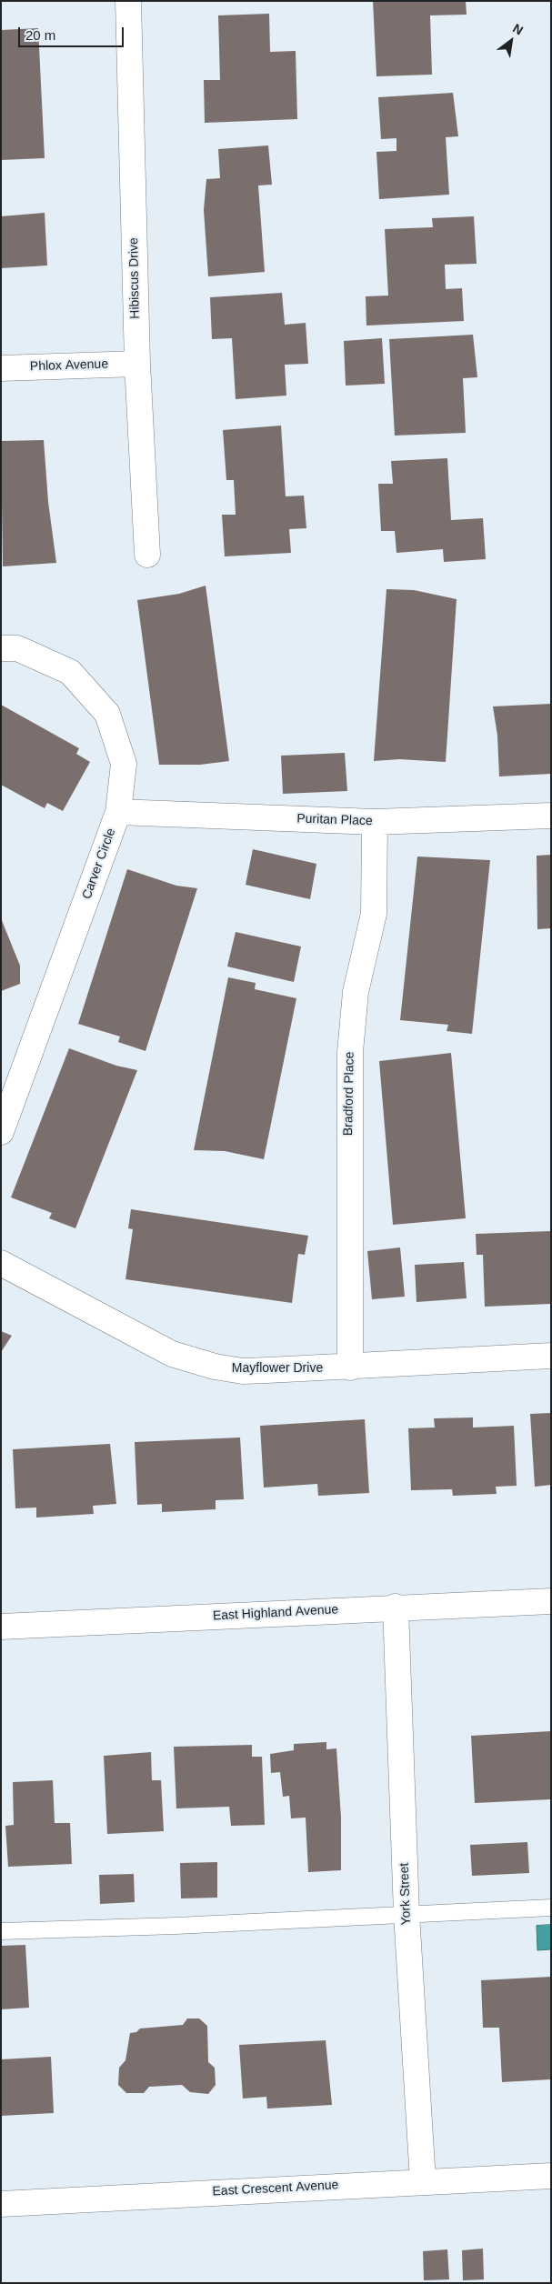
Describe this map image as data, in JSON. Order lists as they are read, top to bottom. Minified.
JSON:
{"streets":{"street":["Hibiscus Drive","Phlox Avenue","Puritan Place","Carver Circle","Bradford Place","Mayflower Drive","East Highland Avenue","York Street","East Crescent Avenue"]},"crossings":[["Hibiscus Drive","Phlox Avenue"],["Puritan Place","Carver Circle"],["Puritan Place","Bradford Place"],["Bradford Place","Mayflower Drive"],["East Highland Avenue","York Street"],["York Street","East Crescent Avenue"]],"scale_bar":"20 m","north":"top right"}
